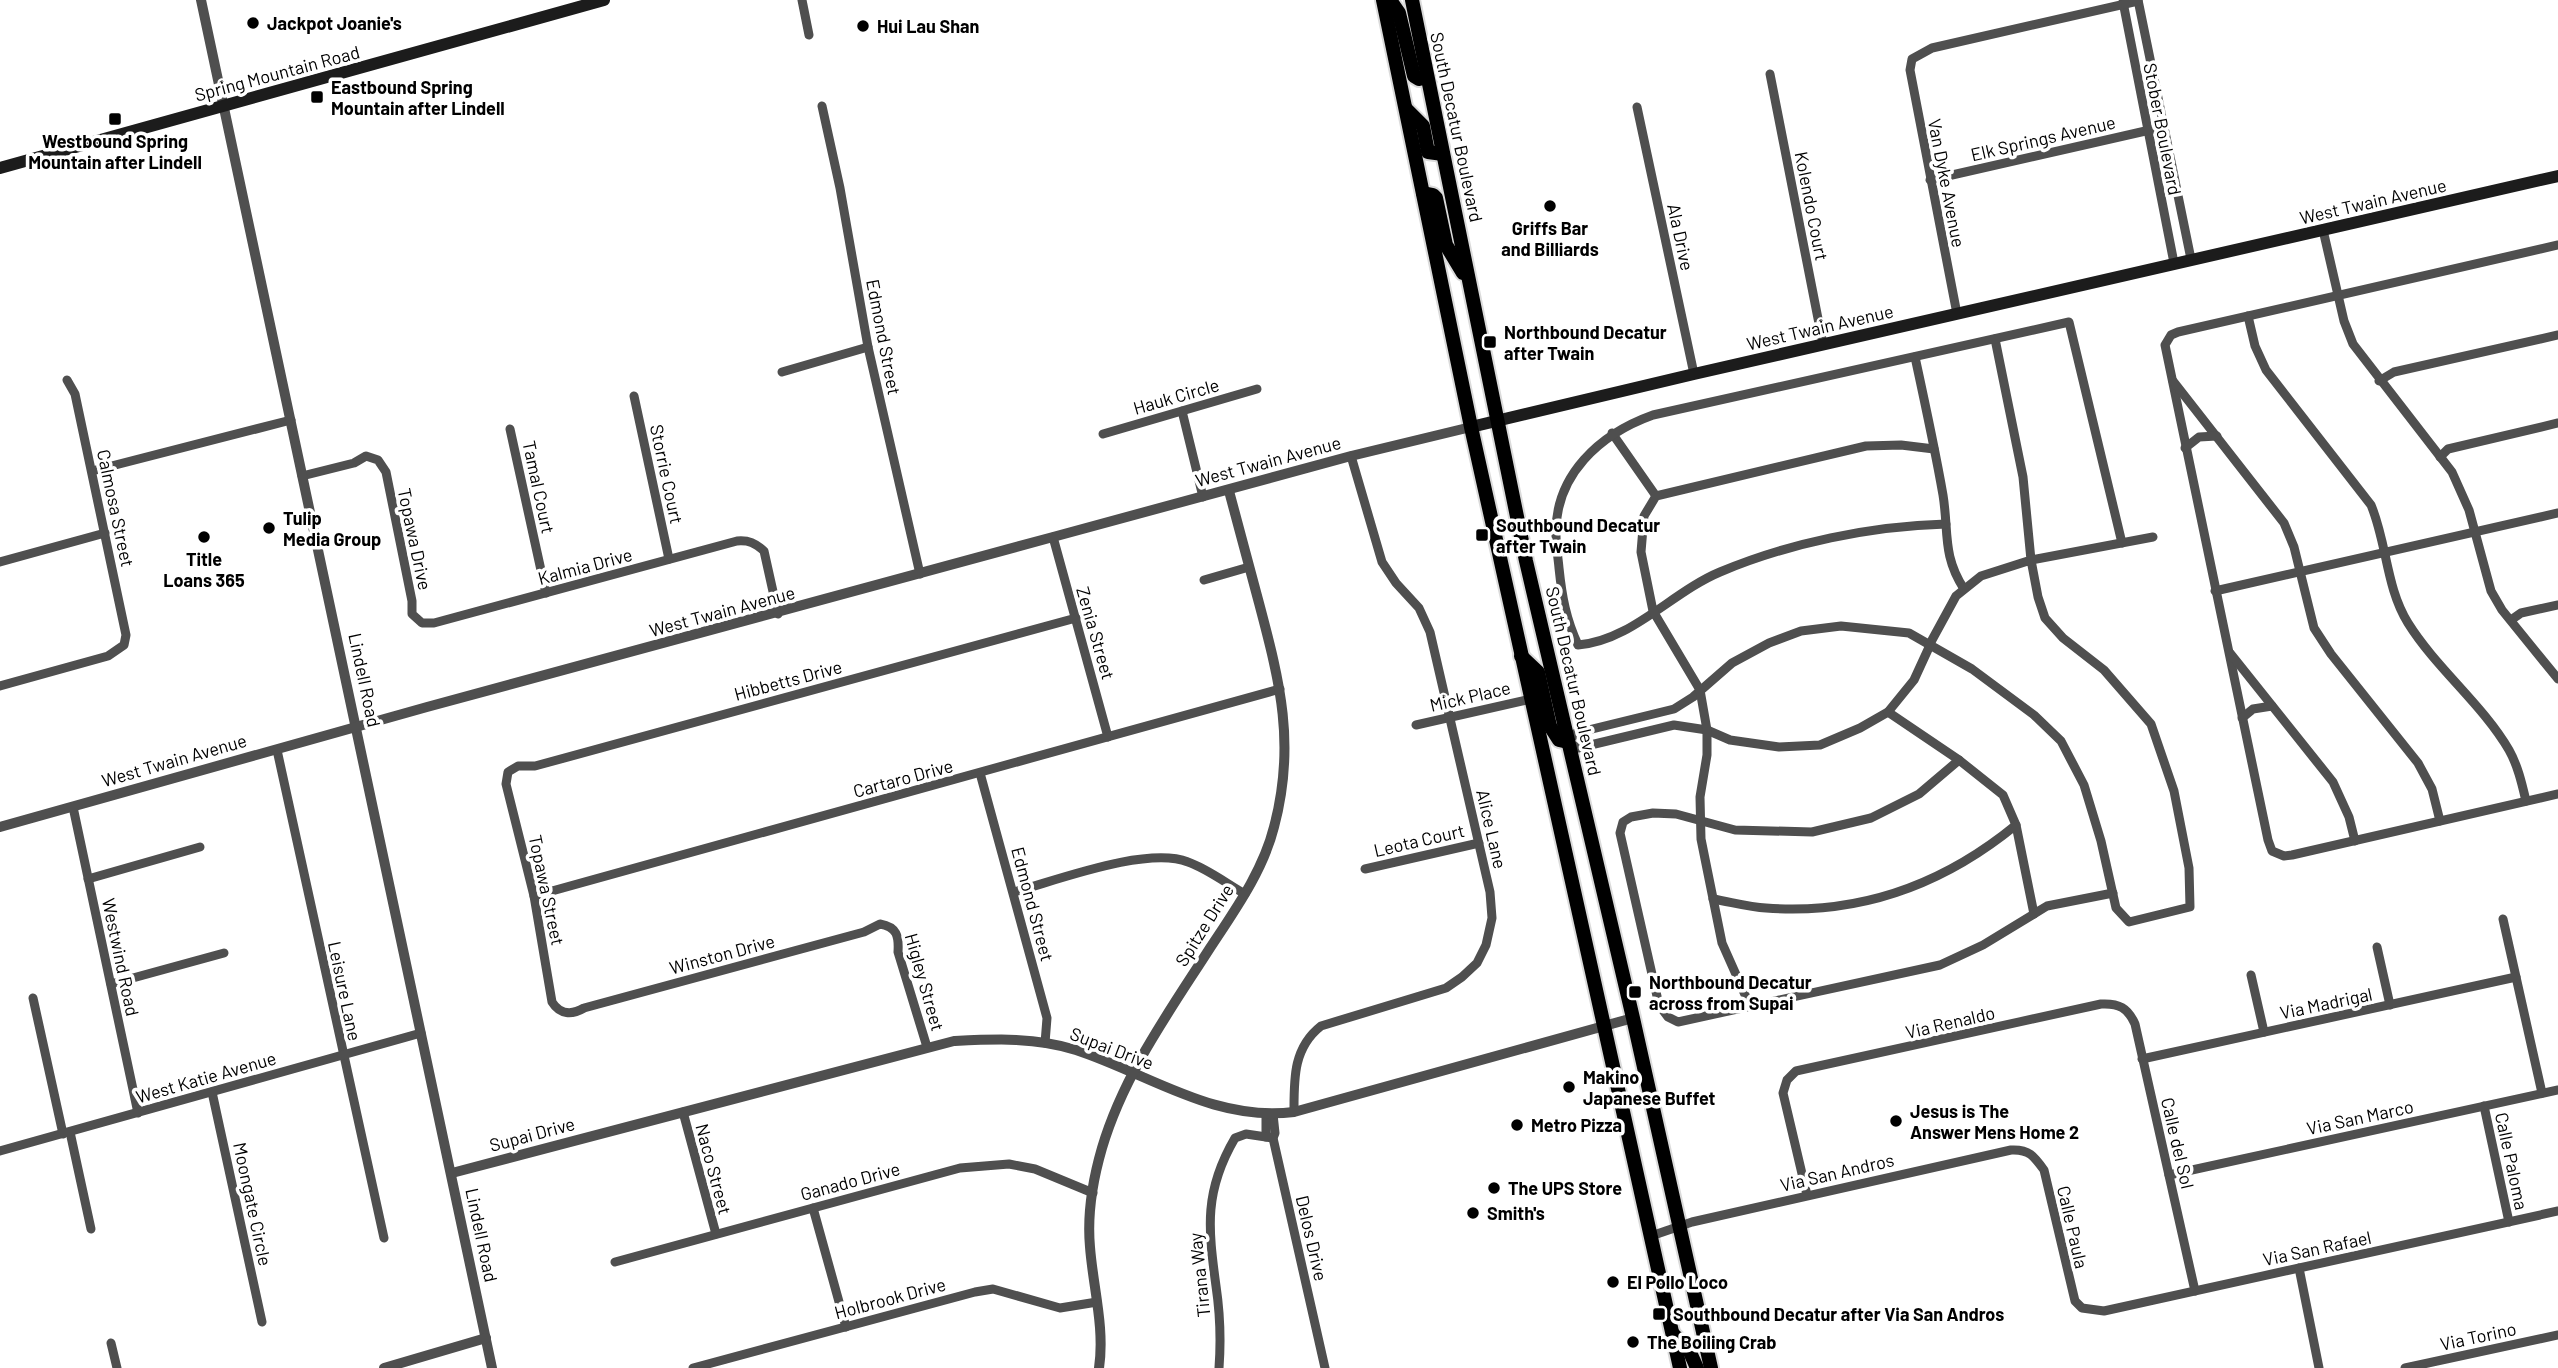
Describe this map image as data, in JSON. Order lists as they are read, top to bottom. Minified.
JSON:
{"streets":{"main road":["Spring Mountain Road","South Decatur Boulevard","West Twain Avenue"],"street":["Stober Boulevard","Elk Springs Avenue","Van Dyke Avenue","Kolendo Court","Ala Drive","Edmond Street","Hauk Circle","Storrie Court","Tamal Court","Calmosa Street","Topawa Drive","Kalmia Drive","Zenia Street","Lindell Road","Hibbetts Drive","Mick Place","Cartaro Drive","Alice Lane","Leota Court","Topawa Street","Spitze Drive","Winston Drive","Westwind Road","Higley Street","Leisure Lane","Via Madrigal","Via Renaldo","Supai Drive","West Katie Avenue","Via San Marco","Calle del Sol","Calle Paloma","Naco Street","Via San Andros","Ganado Drive","Moongate Circle","Calle Paula","Delos Drive","Via San Rafael","Tirana Way","Holbrook Drive","Via Torino"]},"crossings":[["Spring Mountain Road","Lindell Road"],["South Decatur Boulevard","West Twain Avenue"],["South Decatur Boulevard","Supai Drive"],["South Decatur Boulevard","Via San Andros"],["Stober Boulevard","Elk Springs Avenue"],["Stober Boulevard","Van Dyke Avenue"],["Stober Boulevard","West Twain Avenue"],["Elk Springs Avenue","Van Dyke Avenue"],["Van Dyke Avenue","West Twain Avenue"],["West Twain Avenue","Kolendo Court"],["West Twain Avenue","Ala Drive"],["West Twain Avenue","Edmond Street"],["West Twain Avenue","Kalmia Drive"],["West Twain Avenue","Zenia Street"],["West Twain Avenue","Lindell Road"],["West Twain Avenue","Alice Lane"],["West Twain Avenue","Spitze Drive"],["West Twain Avenue","Westwind Road"],["West Twain Avenue","Leisure Lane"],["Edmond Street","Cartaro Drive"],["Edmond Street","Supai Drive"],["Storrie Court","Kalmia Drive"],["Tamal Court","Kalmia Drive"],["Topawa Drive","Kalmia Drive"],["Topawa Drive","Lindell Road"],["Zenia Street","Hibbetts Drive"],["Zenia Street","Cartaro Drive"],["Lindell Road","Supai Drive"],["Lindell Road","West Katie Avenue"],["Hibbetts Drive","Topawa Street"],["Mick Place","Alice Lane"],["Cartaro Drive","Topawa Street"],["Cartaro Drive","Spitze Drive"],["Alice Lane","Leota Court"],["Alice Lane","Supai Drive"],["Topawa Street","Winston Drive"],["Spitze Drive","Supai Drive"],["Spitze Drive","Ganado Drive"],["Spitze Drive","Holbrook Drive"],["Winston Drive","Higley Street"],["Westwind Road","West Katie Avenue"],["Higley Street","Supai Drive"],["Leisure Lane","West Katie Avenue"],["Via Madrigal","Calle del Sol"],["Via Renaldo","Calle del Sol"],["Via Renaldo","Via San Andros"],["Supai Drive","Naco Street"],["Supai Drive","Delos Drive"],["West Katie Avenue","Moongate Circle"],["Via San Marco","Calle del Sol"],["Via San Marco","Calle Paloma"],["Calle del Sol","Via San Rafael"],["Calle Paloma","Via San Rafael"],["Naco Street","Ganado Drive"],["Via San Andros","Calle Paula"],["Calle Paula","Via San Rafael"],["Delos Drive","Tirana Way"]],"places":{"other":["Jackpot Joanie's","Hui Lau Shan","Griffs Bar and Billiards","Tulip Media Group","Title Loans 365","Makino Japanese Buffet","Jesus is The Answer Mens Home 2","Metro Pizza","The UPS Store","Smith's","El Pollo Loco","The Boiling Crab"],"transit":["Eastbound Spring Mountain after Lindell","Westbound Spring Mountain after Lindell","Northbound Decatur after Twain","Southbound Decatur after Twain","Northbound Decatur across from Supai","Southbound Decatur after Via San Andros"]}}
